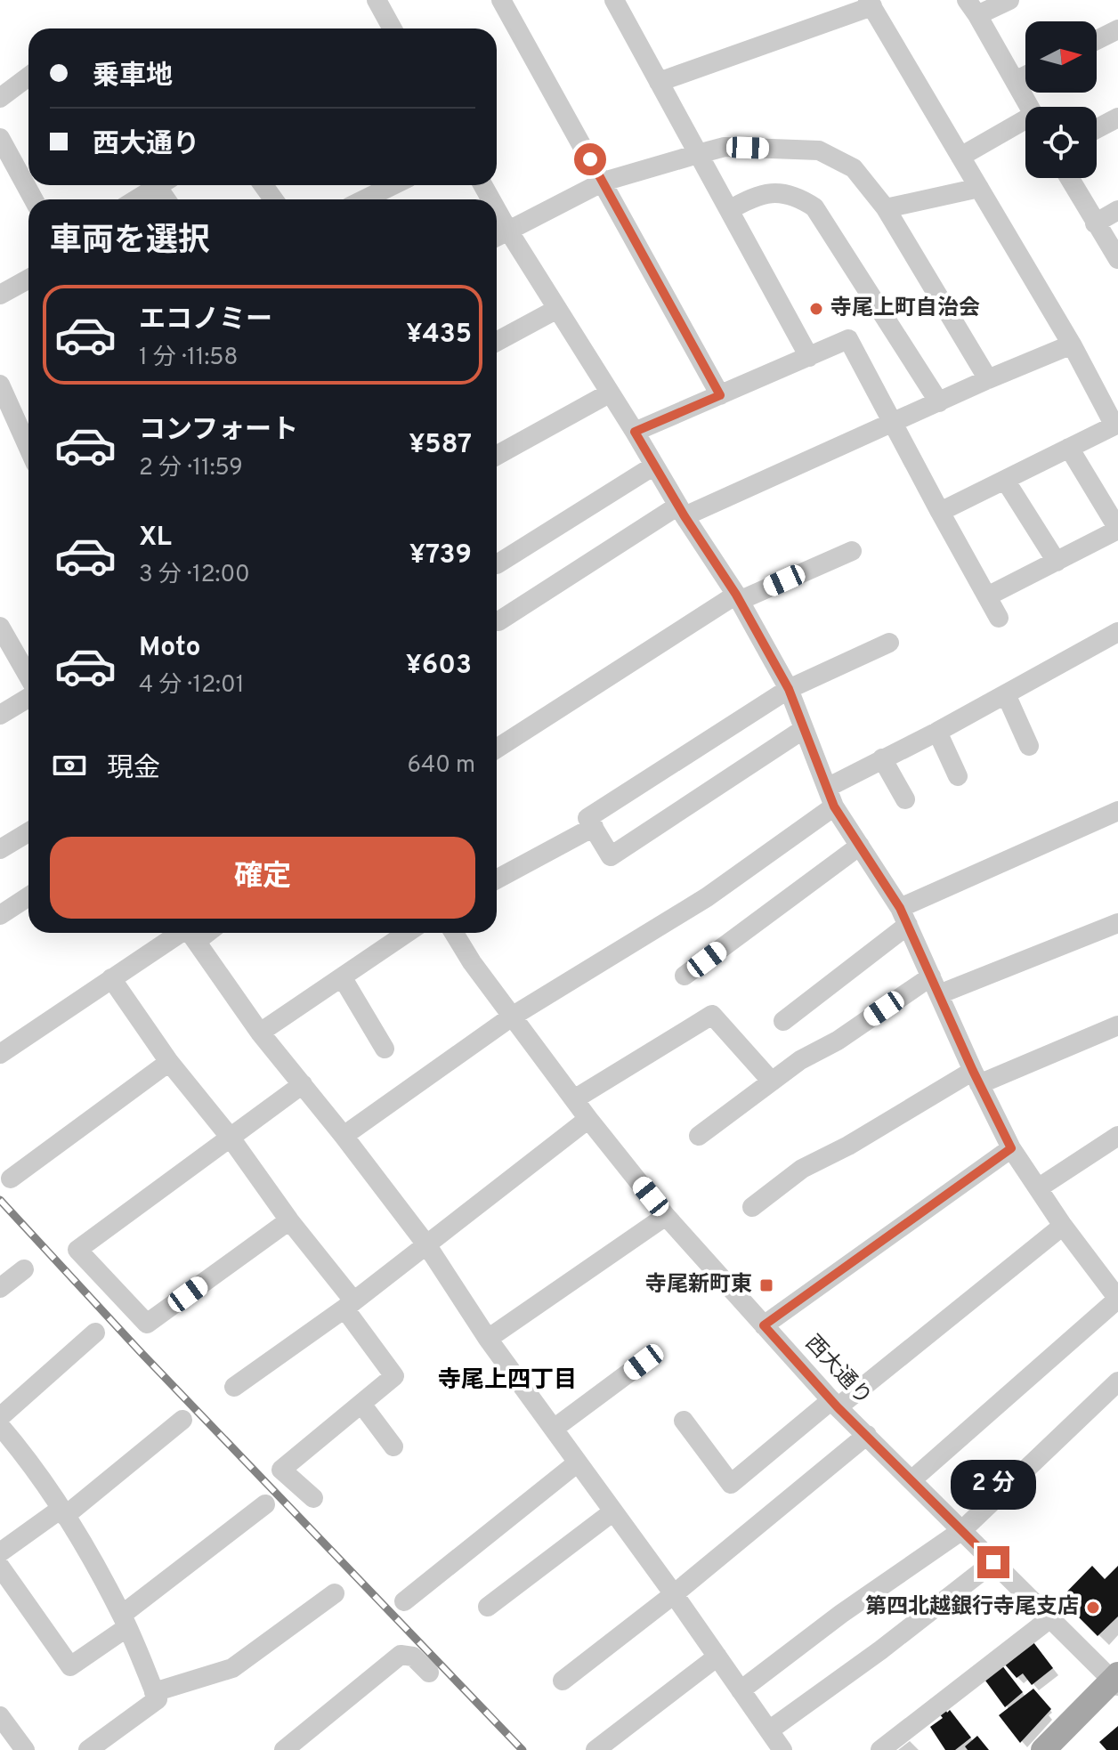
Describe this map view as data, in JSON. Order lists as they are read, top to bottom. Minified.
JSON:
{"streets":{"street":["西大通り"]},"districts":["寺尾上四丁目"],"places":{"other":["寺尾上町自治会","第四北越銀行寺尾支店"],"transit":["寺尾新町東"]},"north":"right","page":{"banner":["乗車地","西大通り"],"heading":"車両を選択","list":[{"name":"エコノミー","note":"1 分 · 11:58","value":"¥435"},{"name":"コンフォート","note":"2 分 · 11:59","value":"¥587"},{"name":"XL","note":"3 分 · 12:00","value":"¥739"},{"name":"Moto","note":"4 分 · 12:01","value":"¥603"}],"pay":["現金","640 m"],"buttons":"確定","bubble":"2 分"}}
